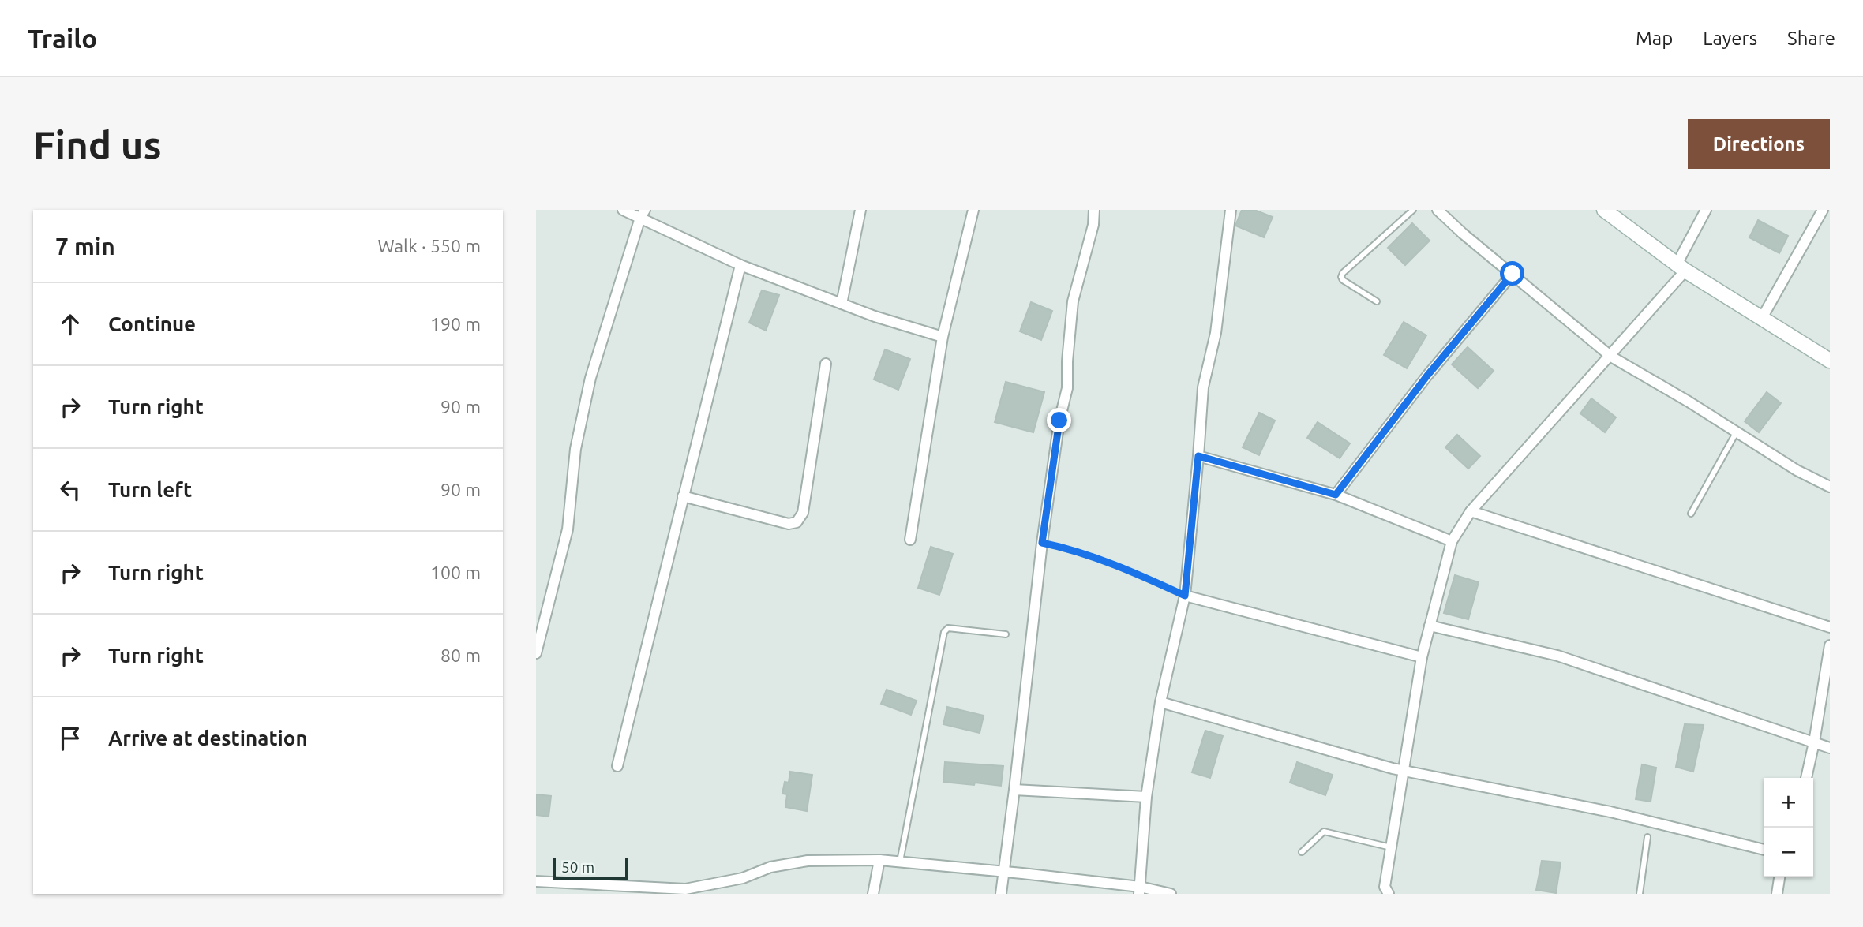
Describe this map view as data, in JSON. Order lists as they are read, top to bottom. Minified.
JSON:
{"scale_bar":"50 m","page":{"header":"Trailo","nav":["Map","Layers","Share"],"buttons":"Directions","title":"Find us","heading":["7 min","Walk · 550 m"],"list":[["Continue","190 m"],["Turn right","90 m"],["Turn left","90 m"],["Turn right","100 m"],["Turn right","80 m"],"Arrive at destination"],"map_buttons":["+","−"],"scale":"50 m"}}
